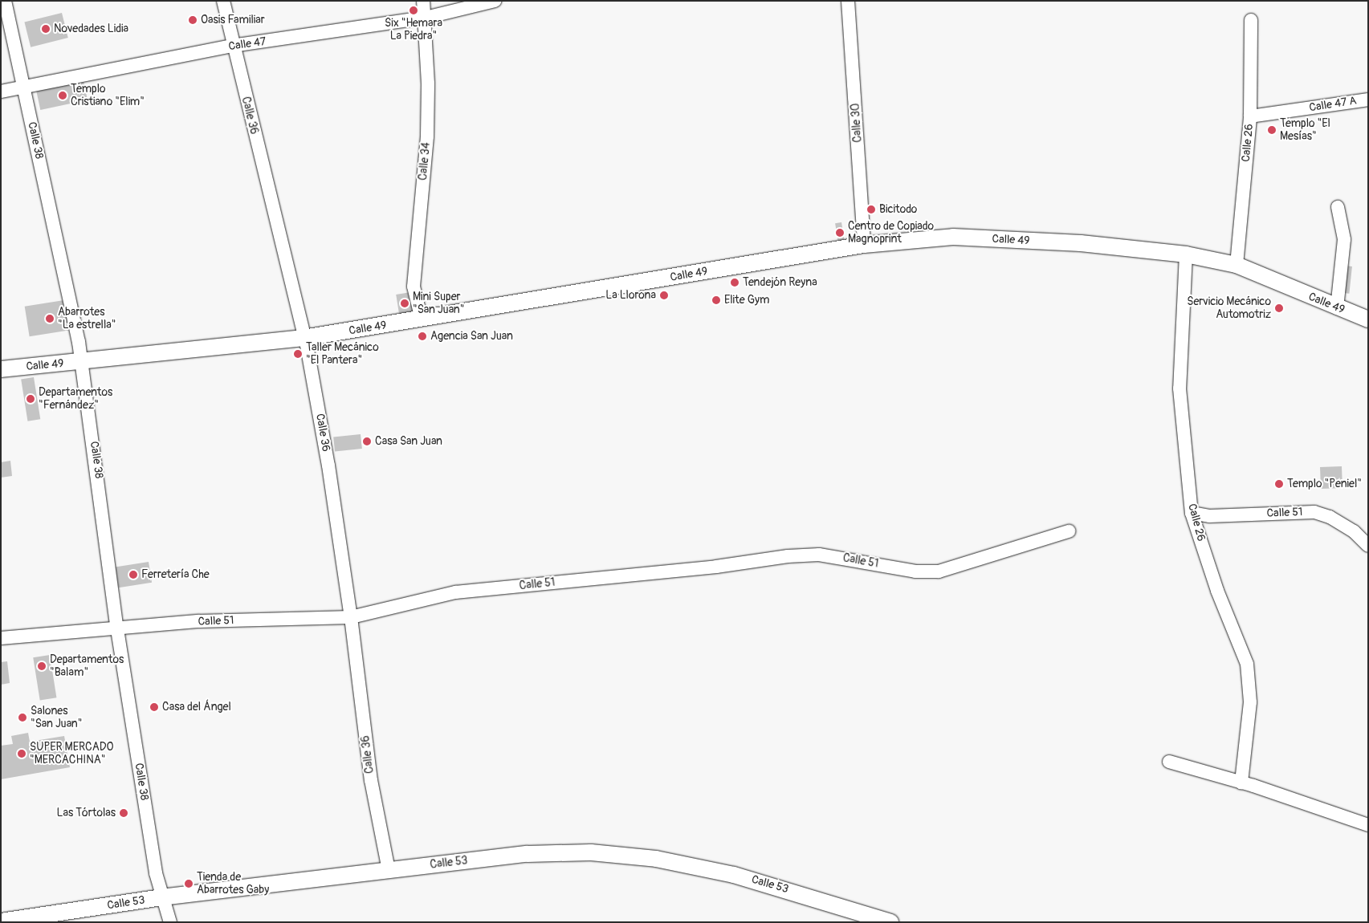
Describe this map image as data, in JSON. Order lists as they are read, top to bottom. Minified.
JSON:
{"streets":{"street":["Calle 47","Calle 47 A","Calle 36","Calle 30","Calle 38","Calle 26","Calle 34","Calle 49","Calle 51","Calle 53"]},"crossings":[["Calle 47","Calle 36"],["Calle 47","Calle 38"],["Calle 47","Calle 34"],["Calle 47 A","Calle 26"],["Calle 36","Calle 49"],["Calle 36","Calle 51"],["Calle 36","Calle 53"],["Calle 30","Calle 49"],["Calle 38","Calle 49"],["Calle 38","Calle 51"],["Calle 38","Calle 53"],["Calle 26","Calle 49"],["Calle 26","Calle 51"],["Calle 34","Calle 49"]],"places":["Six \"Hemara La Piedra\"","Oasis Familiar","Novedades Lidia","Templo Cristiano \"Elim\"","Templo \"El Mesías\"","Bicitodo","Centro de Copiado Magnoprint","Tendejón Reyna","La Llorona","Elite Gym","Mini Super \"San Juan\"","Servicio Mecánico Automotriz","Abarrotes \"La estrella\"","Agencia San Juan","Taller Mecánico \"El Pantera\"","Departamentos \"Fernández\"","Casa San Juan","Templo \"Peniel\"","Ferretería Che","Departamentos \"Balam\"","Casa del Ángel","Salones \"San Juan\"","SUPER MERCADO \"MERCACHINA\"","Las Tórtolas","Tienda de Abarrotes Gaby"]}
